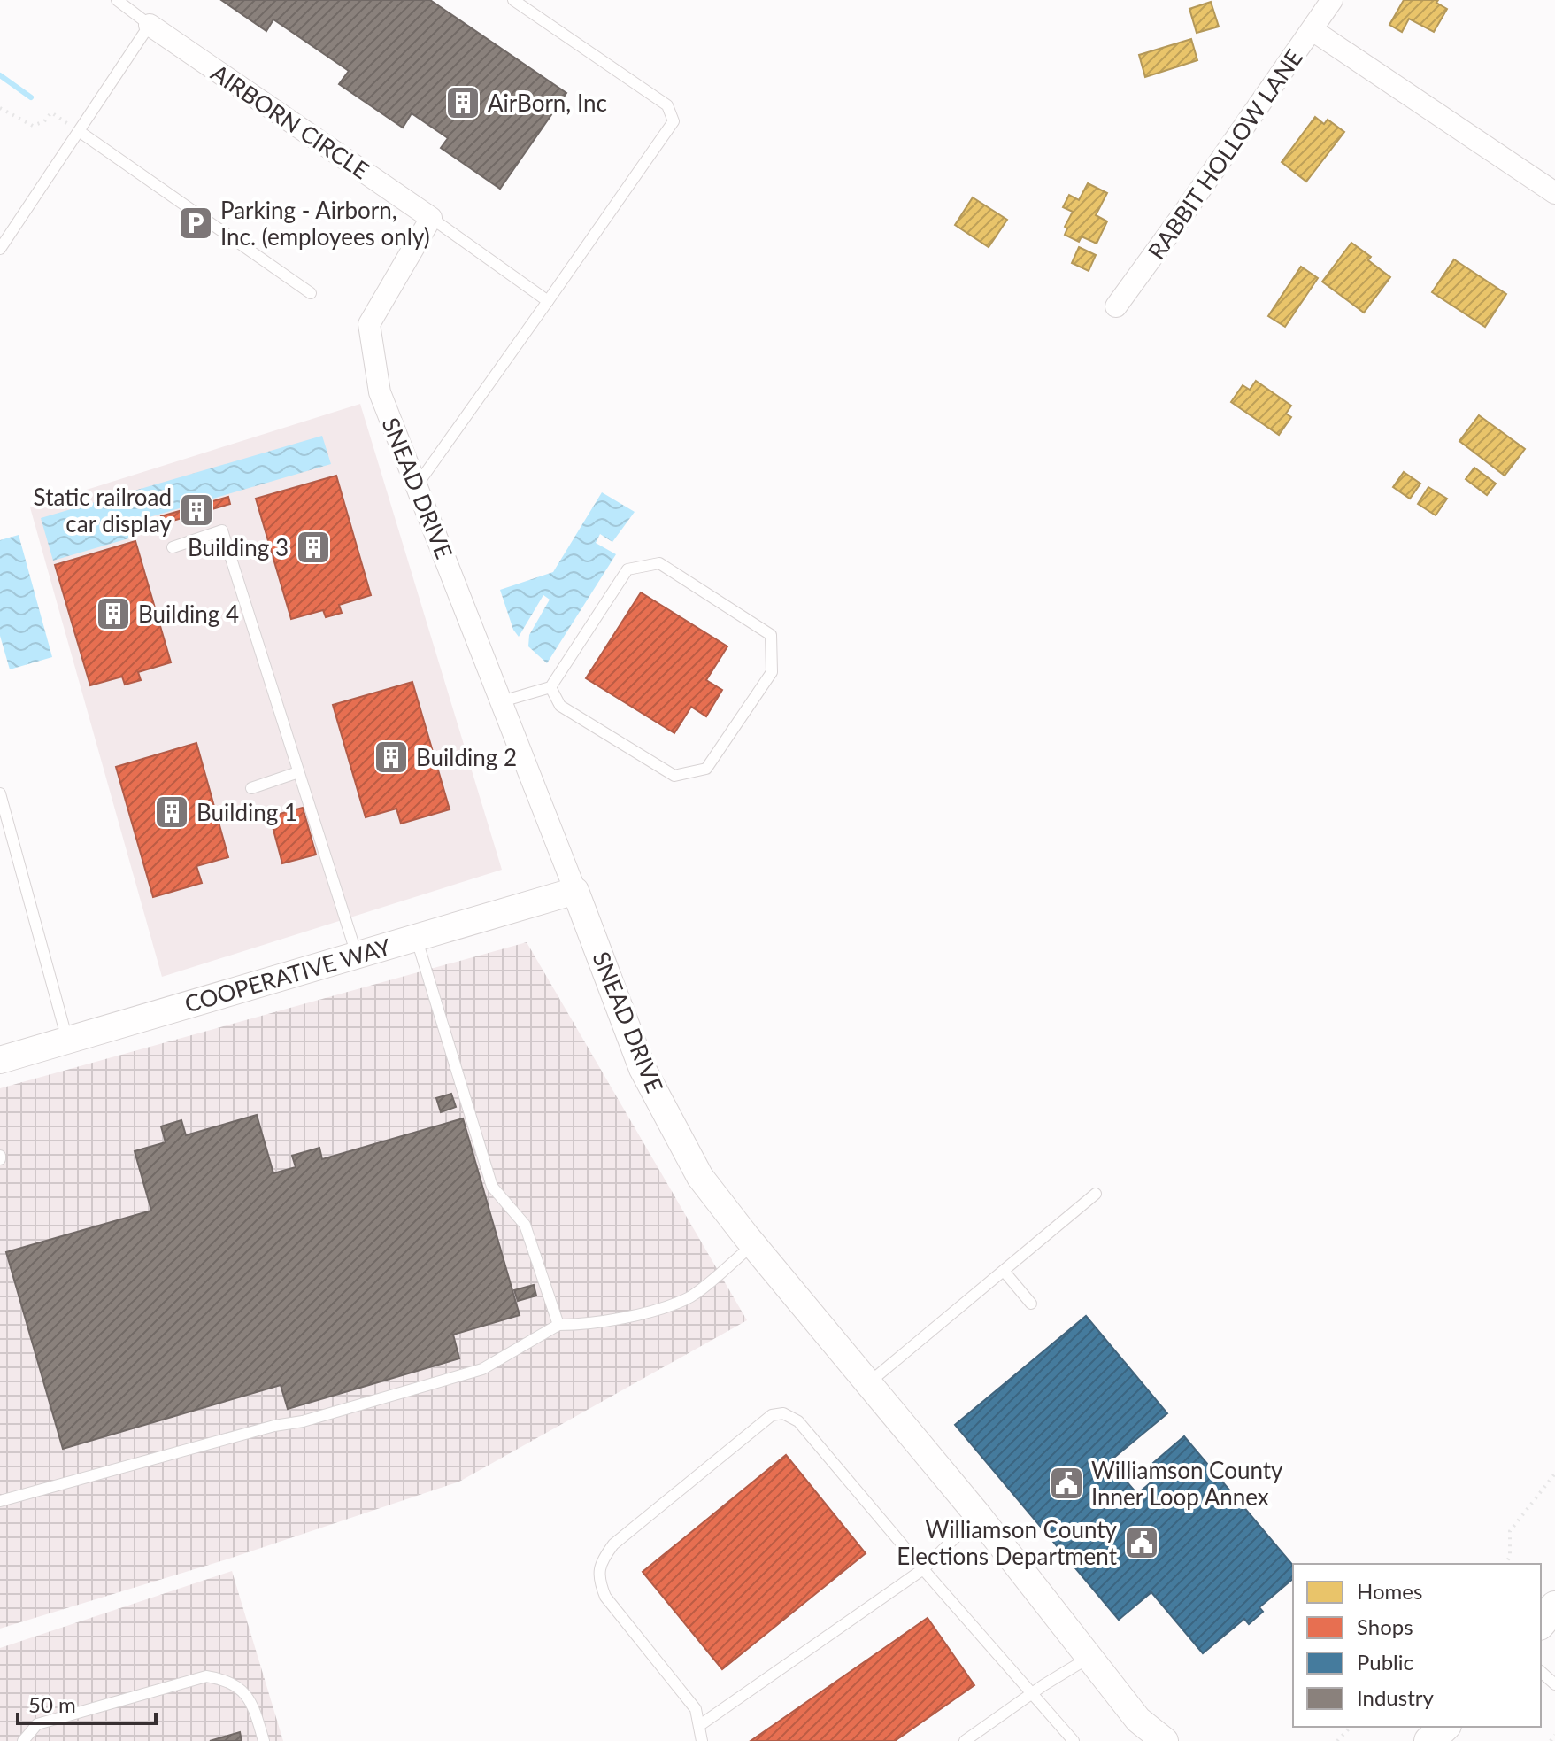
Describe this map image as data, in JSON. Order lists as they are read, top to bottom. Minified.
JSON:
{"streets":{"street":["AIRBORN CIRCLE","RABBIT HOLLOW LANE","SNEAD DRIVE","COOPERATIVE WAY"]},"crossings":[["AIRBORN CIRCLE","SNEAD DRIVE"],["SNEAD DRIVE","COOPERATIVE WAY"]],"places":{"building":["AirBorn, Inc","Static railroad car display","Building 3","Building 4","Building 2","Building 1"],"parking":["Parking - Airborn, Inc. (employees only)"],"public building":["Williamson County Inner Loop Annex","Williamson County Elections Department"]},"legend":["Homes","Shops","Public","Industry"],"scale_bar":"50 m"}
